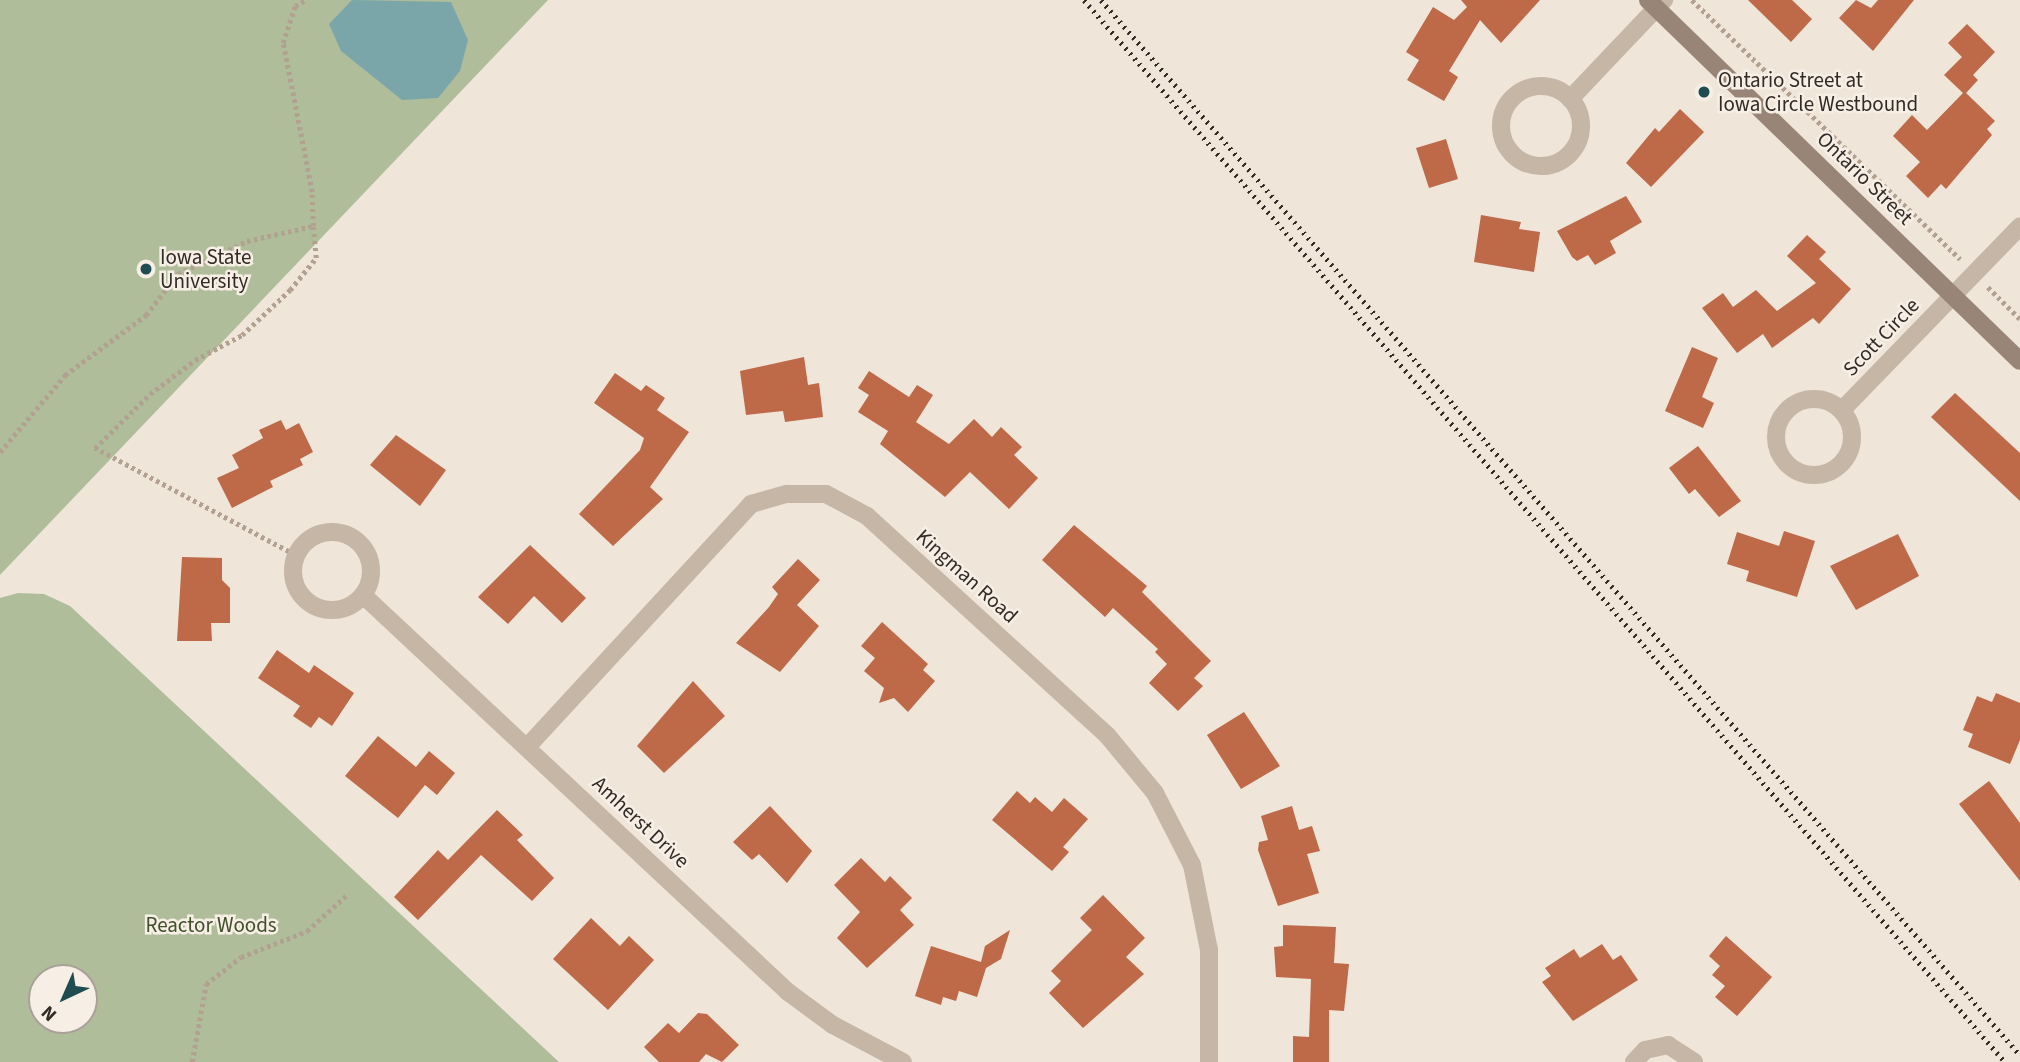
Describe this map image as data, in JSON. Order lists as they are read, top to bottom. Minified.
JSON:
{"streets":{"main road":["Ontario Street"],"street":["Scott Circle","Kingman Road","Amherst Drive"]},"crossings":[["Ontario Street","Scott Circle"],["Kingman Road","Amherst Drive"]],"parks":["Reactor Woods"],"places":["Ontario Street at Iowa Circle Westbound","Iowa State University"],"north":"bottom left"}
